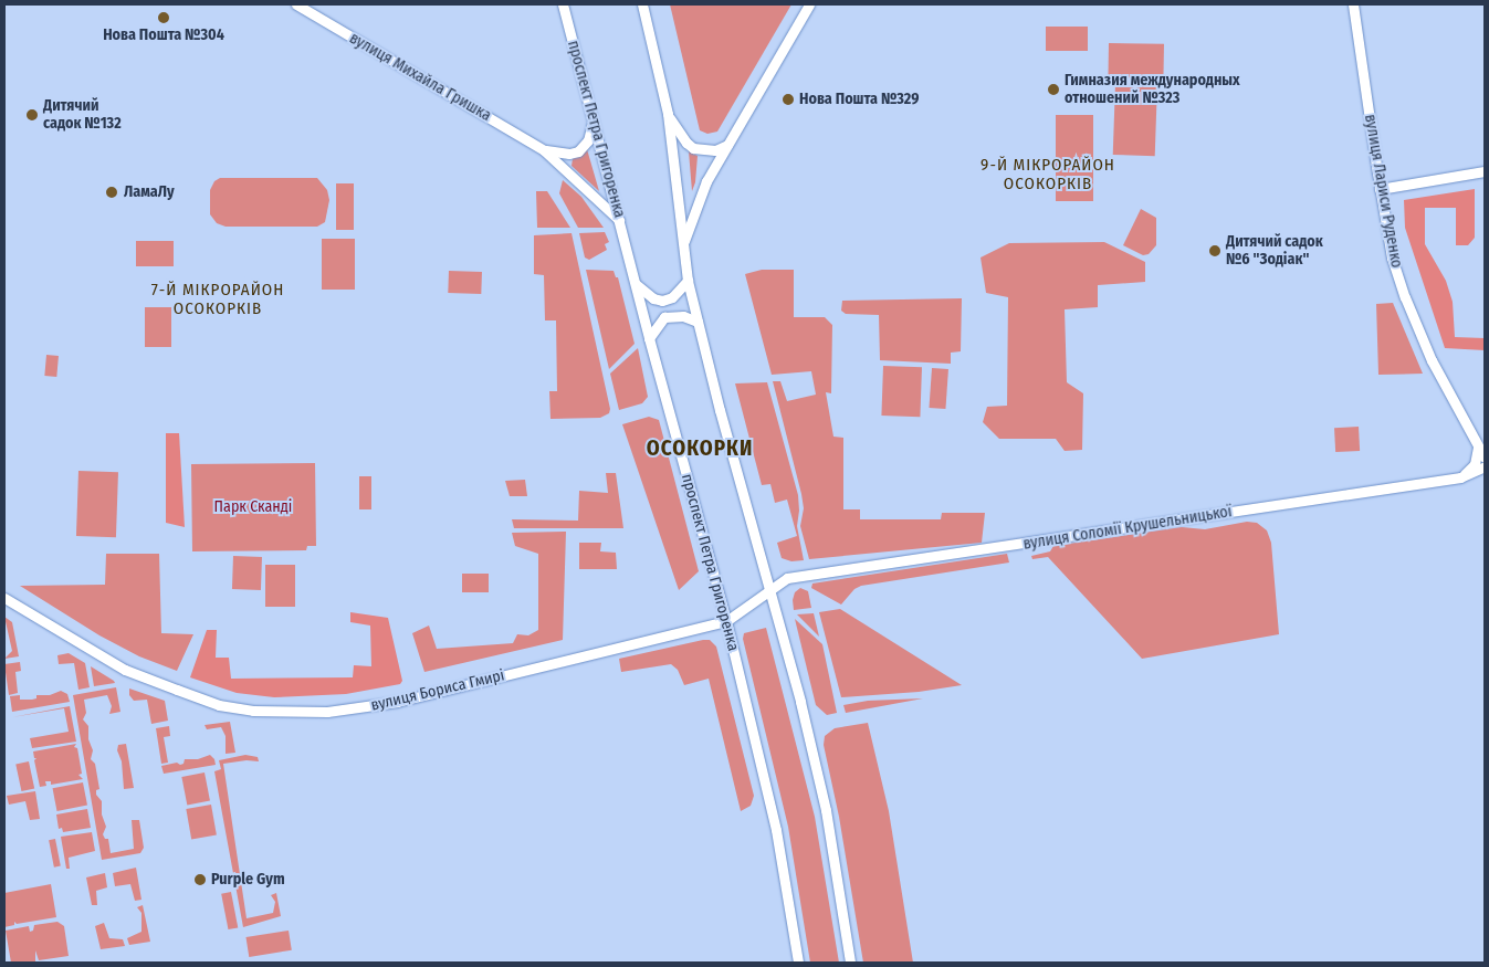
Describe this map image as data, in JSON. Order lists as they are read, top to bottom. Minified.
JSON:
{"streets":{"street":["вулиця Михайла Гришка","проспект Петра Григоренка","вулиця Лариси Руденко","вулиця Соломії Крушельницької","вулиця Бориса Гмирі"]},"crossings":[["вулиця Михайла Гришка","проспект Петра Григоренка"],["проспект Петра Григоренка","вулиця Соломії Крушельницької"],["проспект Петра Григоренка","вулиця Бориса Гмирі"],["вулиця Соломії Крушельницької","вулиця Бориса Гмирі"]],"districts":["9-Й МІКРОРАЙОН ОСОКОРКІВ","7-Й МІКРОРАЙОН ОСОКОРКІВ","ОСОКОРКИ"],"parks":["Парк Сканді"],"places":["Нова Пошта №304","Гимназия международных отношений №323","Нова Пошта №329","Дитячий садок №132","ЛамаЛу","Дитячий садок №6 \"Зодіак\"","Purple Gym"]}
